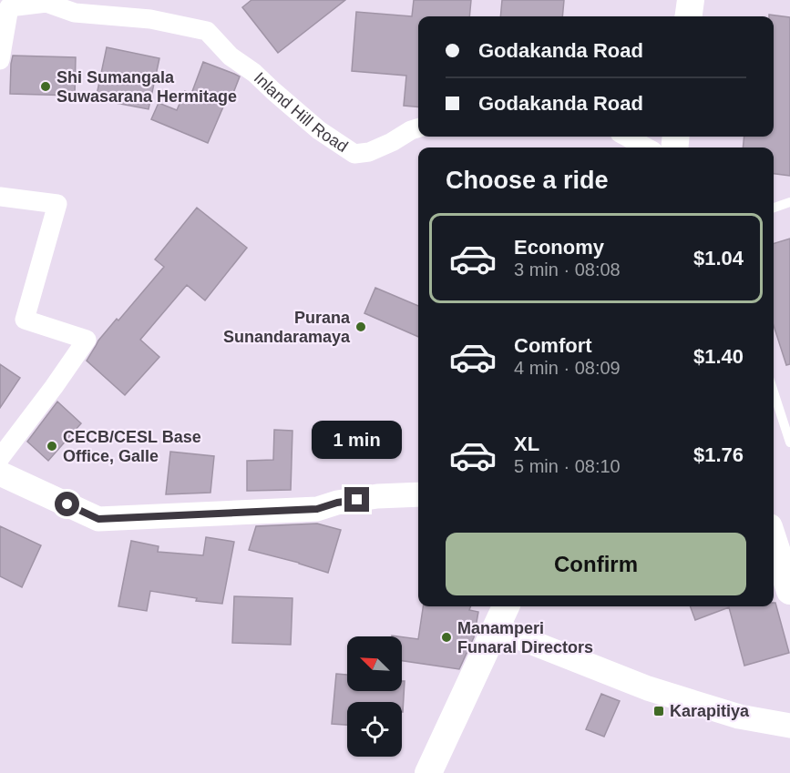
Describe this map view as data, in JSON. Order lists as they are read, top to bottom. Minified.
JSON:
{"streets":{"street":["Inland Hill Road"]},"places":{"other":["Shi Sumangala Suwasarana Hermitage","Purana Sunandaramaya","CECB/CESL Base Office, Galle","Manamperi Funaral Directors"],"transit":["Karapitiya"]},"north":"top left","page":{"banner":["Godakanda Road","Godakanda Road"],"heading":"Choose a ride","list":[{"name":"Economy","note":"3 min · 08:08","value":"$1.04"},{"name":"Comfort","note":"4 min · 08:09","value":"$1.40"},{"name":"XL","note":"5 min · 08:10","value":"$1.76"}],"bubble":"1 min","buttons":"Confirm"}}
